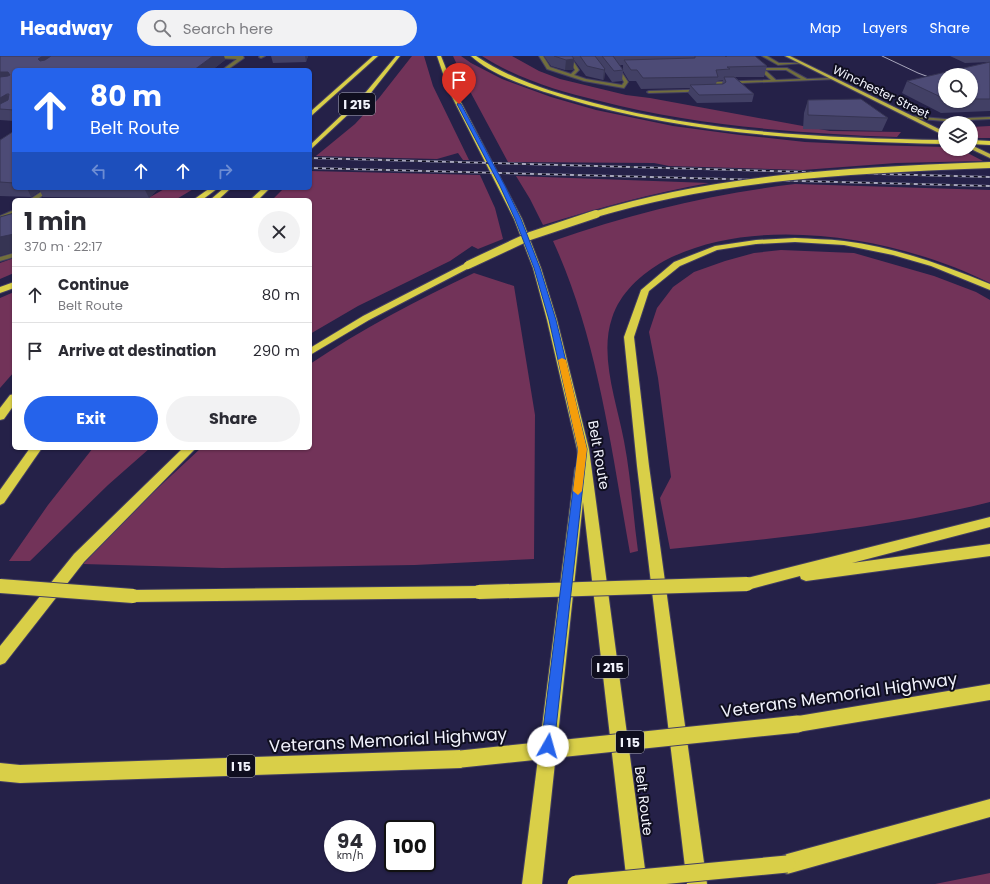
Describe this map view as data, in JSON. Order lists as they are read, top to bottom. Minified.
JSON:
{"streets":{"highway":["I 215","Belt Route","Veterans Memorial Highway","I 15"],"main road":["Winchester Street"]},"page":{"header":"Headway","search":"Search here","nav":["Map","Layers","Share"],"turn":["80 m","Belt Route"],"heading":["1 min","370 m · 22:17"],"list":[{"name":"Continue","note":"Belt Route","value":"80 m"},{"name":"Arrive at destination","value":"290 m"}],"buttons":["Exit","Share"],"speed":"94 km/h","limit":"100"}}
